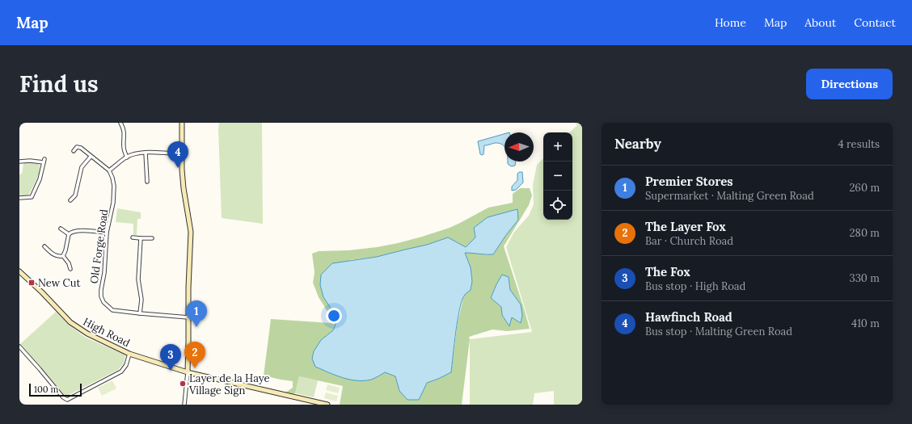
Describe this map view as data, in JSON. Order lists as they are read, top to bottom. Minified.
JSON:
{"streets":{"main road":["High Road"],"street":["Old Forge Road"]},"places":{"transit":["New Cut"],"other":["Layer de la Haye Village Sign"]},"scale_bar":"100 m","north":"left","page":{"header":"Map","nav":["Home","Map","About","Contact"],"buttons":"Directions","title":"Find us","heading":["Nearby","4 results"],"map_buttons":["+","−"],"pins":["4","1","2","3"],"list":[{"mark":"1","name":"Premier Stores","note":"Supermarket · Malting Green Road","value":"260 m"},{"mark":"2","name":"The Layer Fox","note":"Bar · Church Road","value":"280 m"},{"mark":"3","name":"The Fox","note":"Bus stop · High Road","value":"330 m"},{"mark":"4","name":"Hawfinch Road","note":"Bus stop · Malting Green Road","value":"410 m"}],"scale":"100 m"}}
